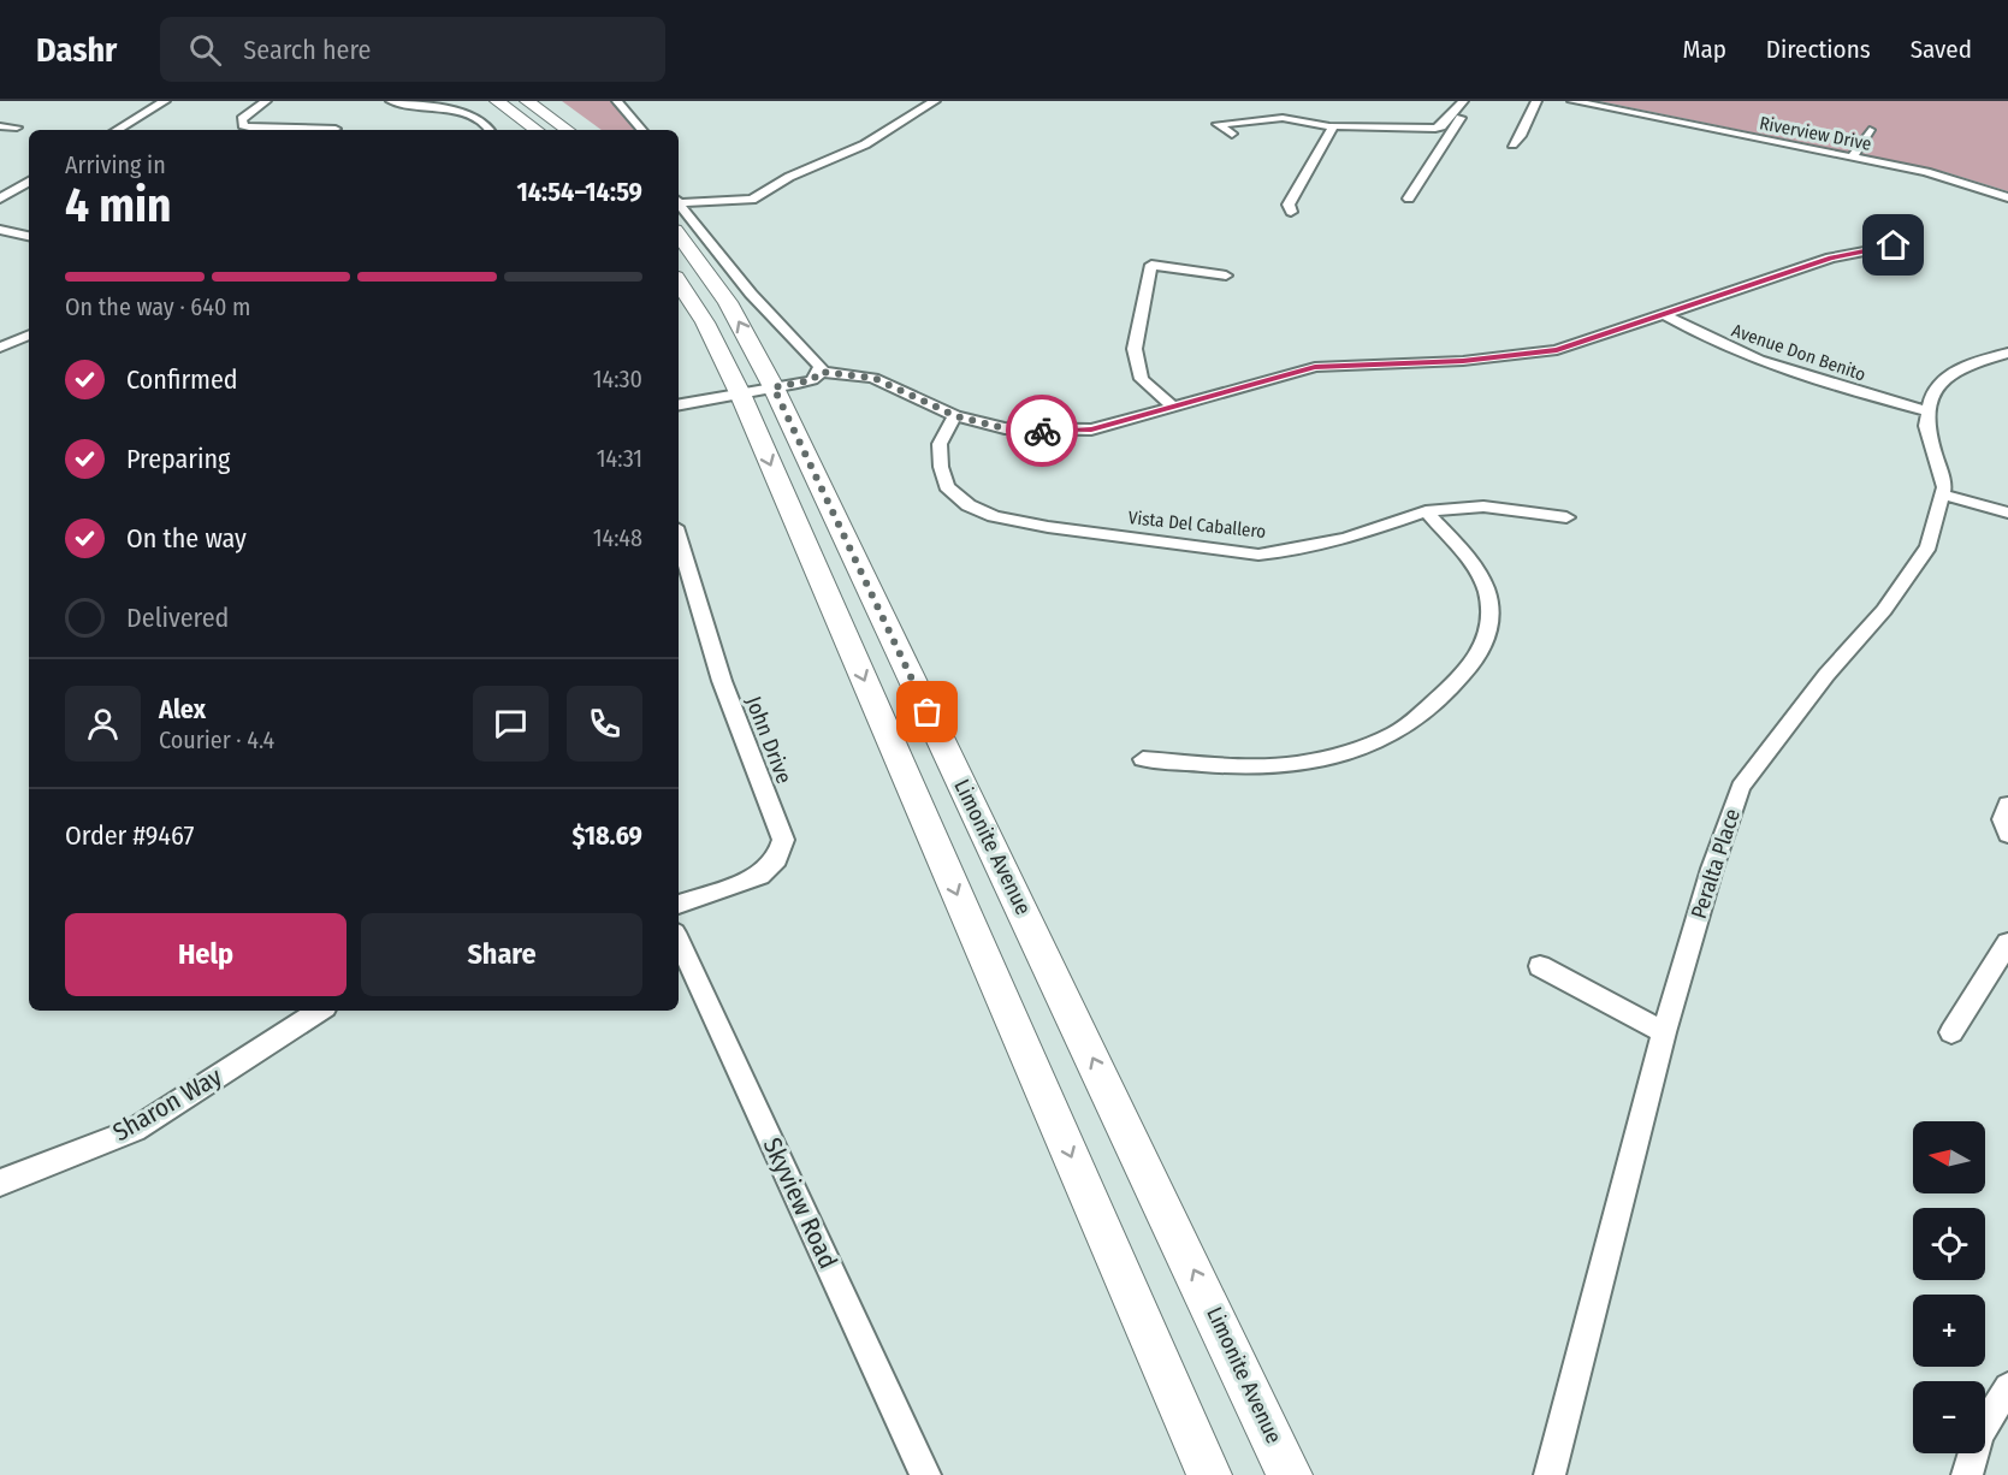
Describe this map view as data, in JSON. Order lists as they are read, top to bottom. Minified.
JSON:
{"streets":{"main road":["Limonite Avenue"],"street":["Riverview Drive","Avenue Don Benito","Vista Del Caballero","John Drive","Peralta Place","Sharon Way","Skyview Road"]},"crossings":[["Avenue Don Benito","Peralta Place"]],"north":"left","page":{"header":"Dashr","search":"Search here","nav":["Map","Directions","Saved"],"heading":["4 min","Arriving in","14:54–14:59"],"panel":["Alex","Courier · 4.4","Order #9467","$18.69"],"bar":"On the way · 640 m","list":[["Confirmed","14:30"],["Preparing","14:31"],["On the way","14:48"],"Delivered"],"buttons":["Help","Share"],"map_buttons":["+","−"]}}
